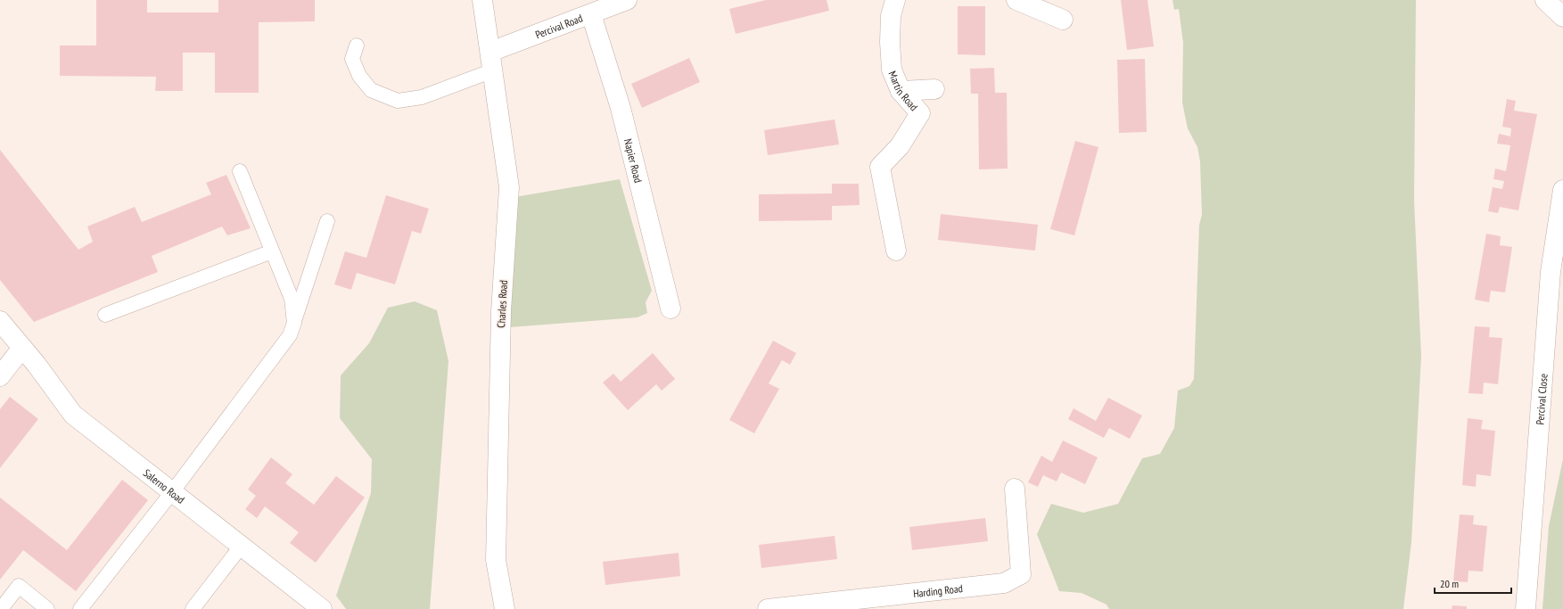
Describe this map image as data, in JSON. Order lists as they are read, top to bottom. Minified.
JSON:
{"streets":{"street":["Percival Road","Martin Road","Napier Road","Charles Road","Percival Close","Salerno Road","Harding Road"]},"crossings":[["Percival Road","Napier Road"],["Percival Road","Charles Road"]],"scale_bar":"20 m"}
